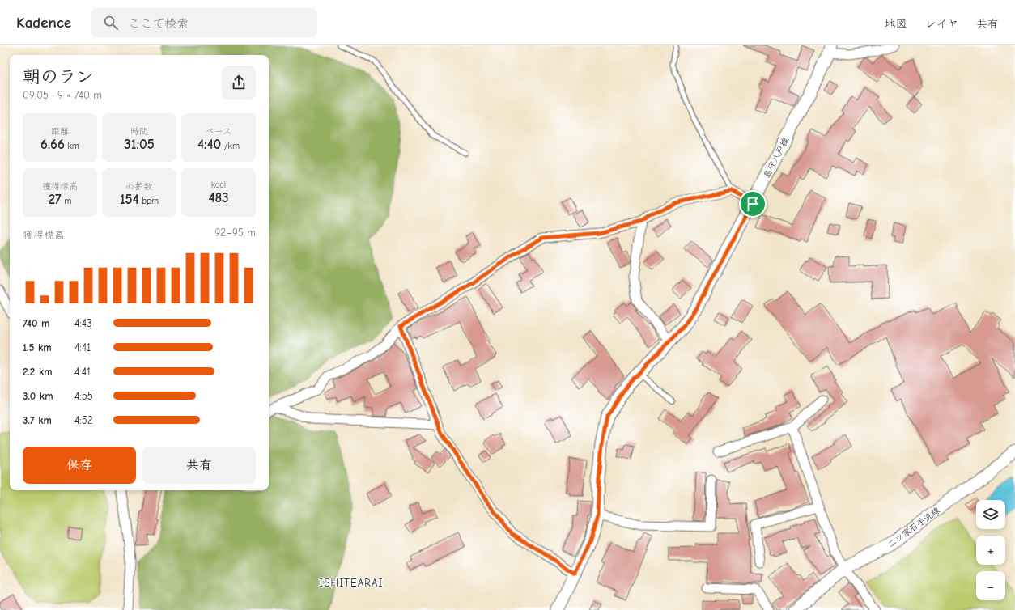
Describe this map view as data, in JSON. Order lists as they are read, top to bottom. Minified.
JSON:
{"streets":{"main road":["島守八戸線","二ツ家石手洗線"]},"districts":["ISHITEARAI"],"page":{"header":"Kadence","search":"ここで検索","nav":["地図","レイヤ","共有"],"heading":["朝のラン","09:05 · 9 × 740 m"],"stats":[["距離","6.66 km"],["時間","31:05"],["ペース","4:40 /km"],["獲得標高","27 m"],["心拍数","154 bpm"],["kcal","483"]],"chart":["獲得標高","92–95 m"],"list":[{"name":"740 m","note":"4:43"},{"name":"1.5 km","note":"4:41"},{"name":"2.2 km","note":"4:41"},{"name":"3.0 km","note":"4:55"},{"name":"3.7 km","note":"4:52"}],"buttons":["保存","共有"],"map_buttons":["+","−"]}}
